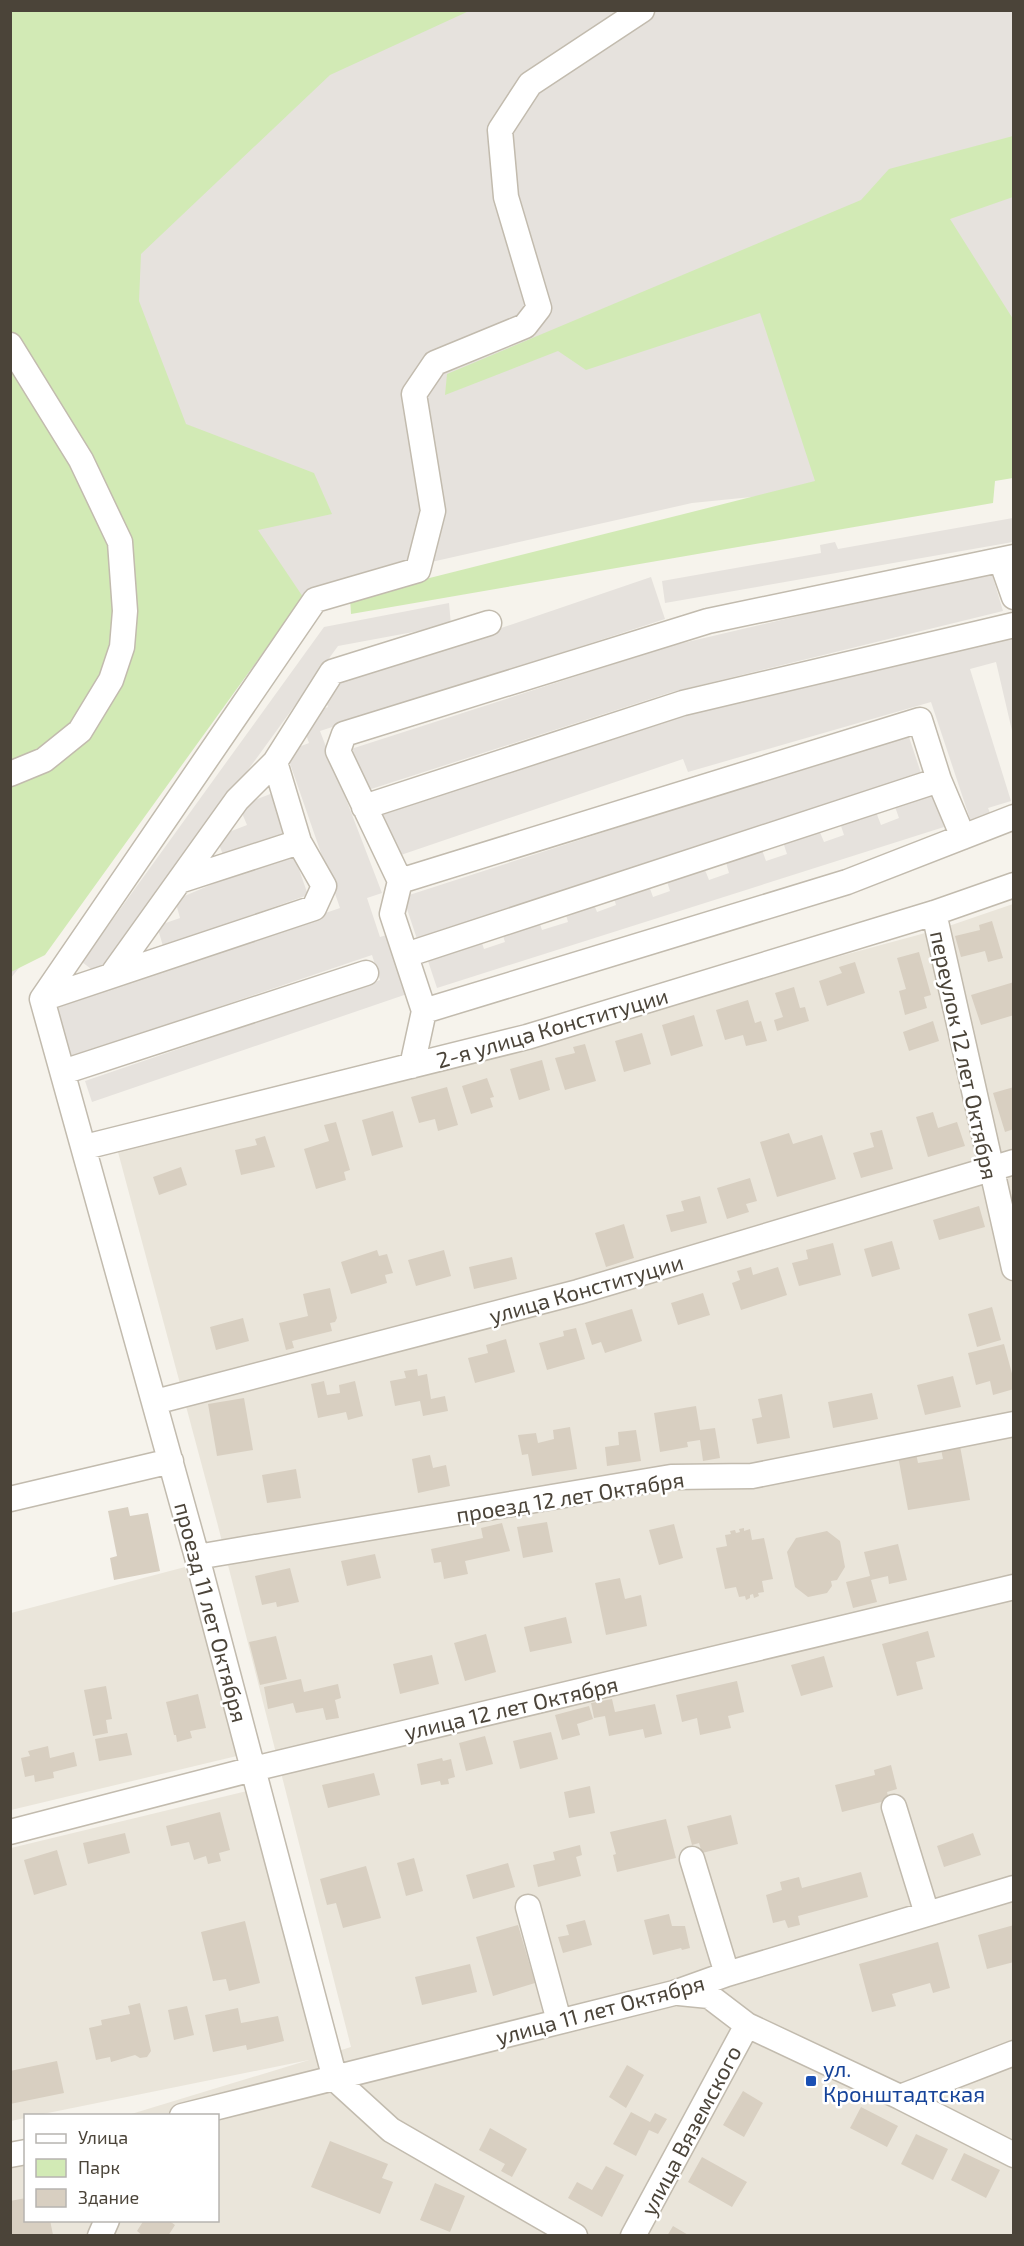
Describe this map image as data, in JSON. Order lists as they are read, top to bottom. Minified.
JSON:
{"streets":{"street":["2-я улица Конституции","переулок 12 лет Октября","улица Конституции","проезд 12 лет Октября","проезд 11 лет Октября","улица 12 лет Октября","улица 11 лет Октября","улица Вяземского"]},"crossings":[["2-я улица Конституции","переулок 12 лет Октября"],["2-я улица Конституции","проезд 11 лет Октября"],["переулок 12 лет Октября","улица Конституции"],["улица Конституции","проезд 11 лет Октября"],["проезд 12 лет Октября","проезд 11 лет Октября"],["проезд 11 лет Октября","улица 12 лет Октября"],["проезд 11 лет Октября","улица 11 лет Октября"]],"places":{"transit":["ул. Кронштадтская"]},"legend":["Улица","Парк","Здание"]}
